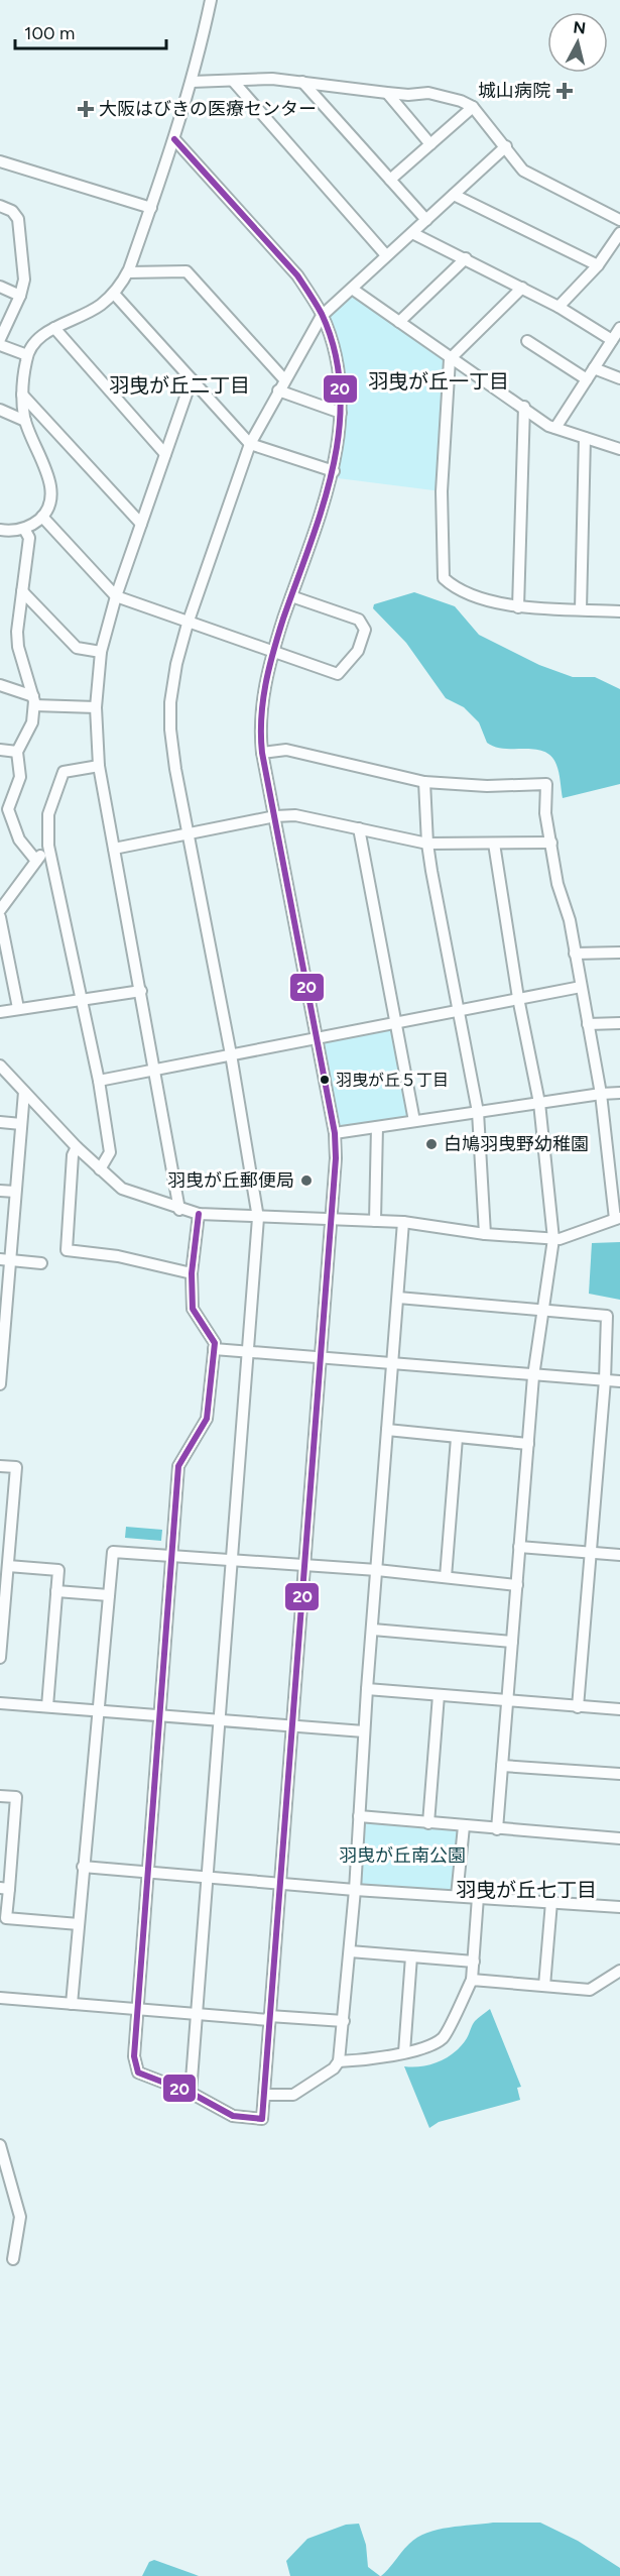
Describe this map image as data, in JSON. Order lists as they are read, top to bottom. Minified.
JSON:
{"districts":["羽曳が丘一丁目","羽曳が丘二丁目","羽曳が丘七丁目"],"parks":["羽曳が丘南公園"],"places":{"health":["城山病院","大阪はびきの医療センター"],"other":["羽曳が丘５丁目","白鳩羽曳野幼稚園","羽曳が丘郵便局"]},"lines":["transit line 20"],"scale_bar":"100 m","north":"top"}
